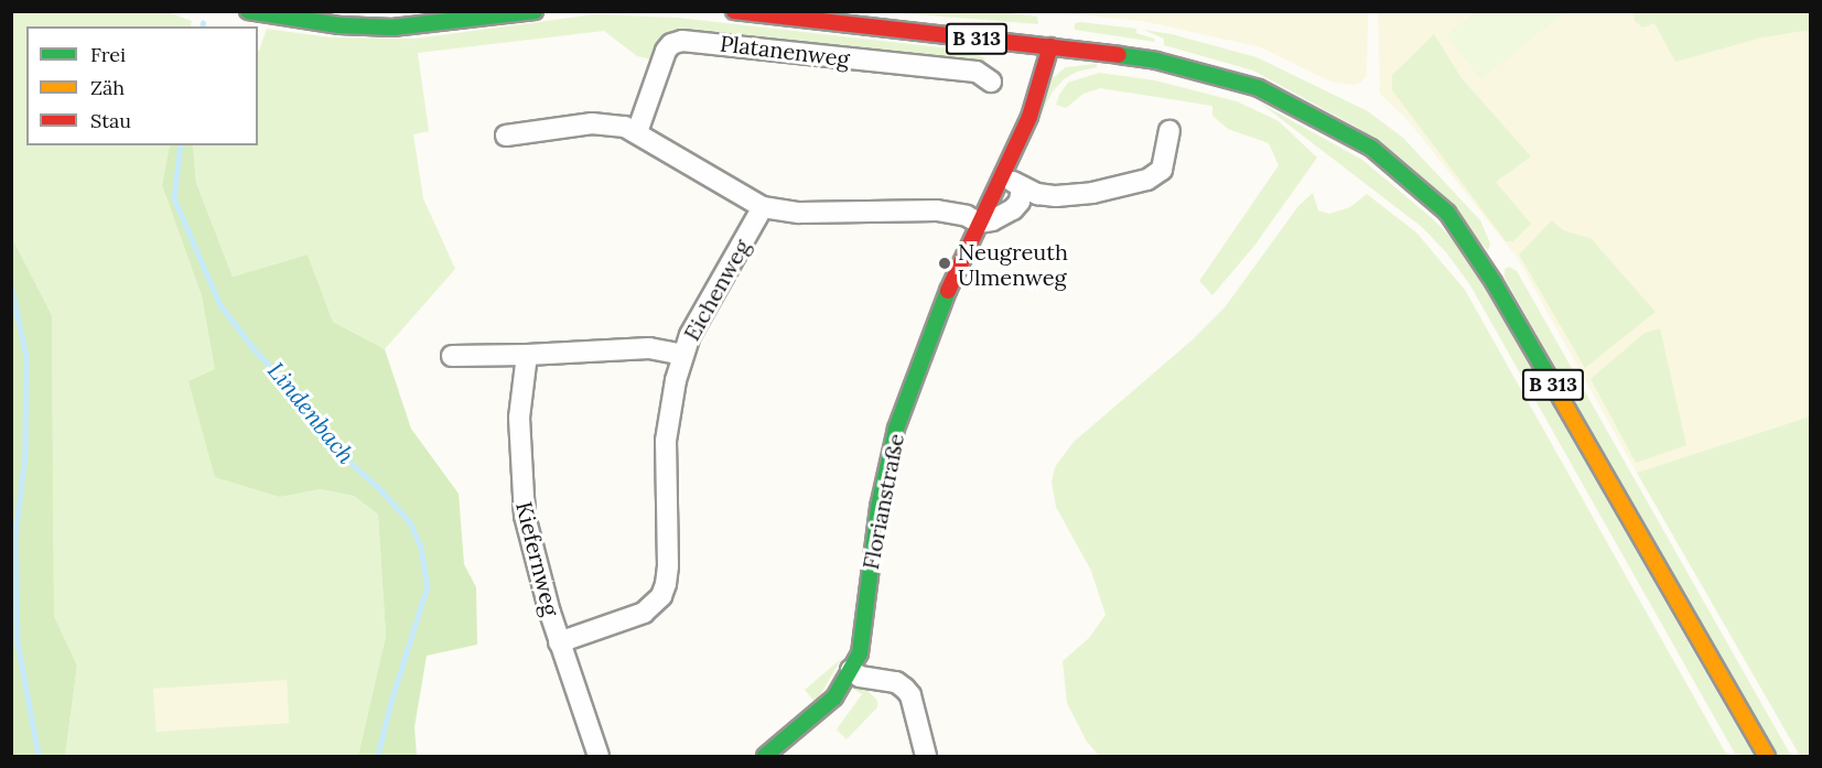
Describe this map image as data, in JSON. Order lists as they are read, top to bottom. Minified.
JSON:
{"streets":{"main road":["B 313","Florianstraße"],"street":["Platanenweg","Eichenweg","Kiefernweg"]},"crossings":[["B 313","Florianstraße"],["Eichenweg","Kiefernweg"]],"water":["Lindenbach"],"places":["Neugreuth Ulmenweg"],"legend":["Frei","Zäh","Stau"]}
